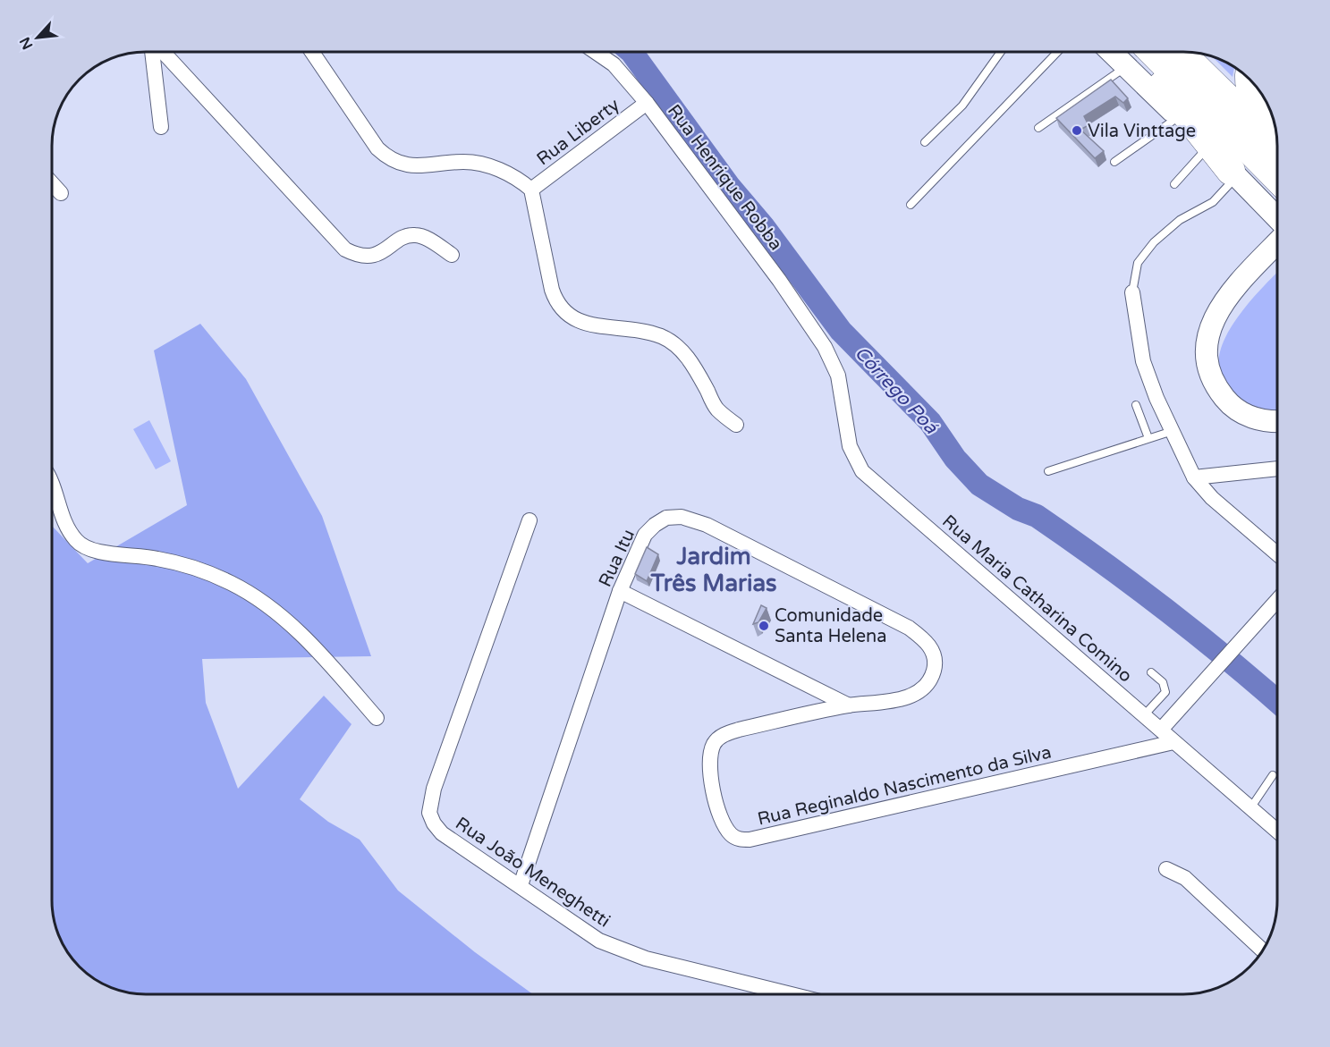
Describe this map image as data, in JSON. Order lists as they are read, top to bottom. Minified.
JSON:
{"streets":{"street":["Rua Liberty","Rua Henrique Robba","Rua Itu","Rua Maria Catharina Comino","Rua Reginaldo Nascimento da Silva","Rua João Meneghetti"]},"crossings":[["Rua Liberty","Rua Henrique Robba"],["Rua Henrique Robba","Rua Maria Catharina Comino"],["Rua Itu","Rua Reginaldo Nascimento da Silva"],["Rua Itu","Rua João Meneghetti"],["Rua Maria Catharina Comino","Rua Reginaldo Nascimento da Silva"]],"districts":["Jardim Três Marias"],"water":["Córrego Poá"],"places":["Vila Vinttage","Comunidade Santa Helena"],"north":"bottom left"}
